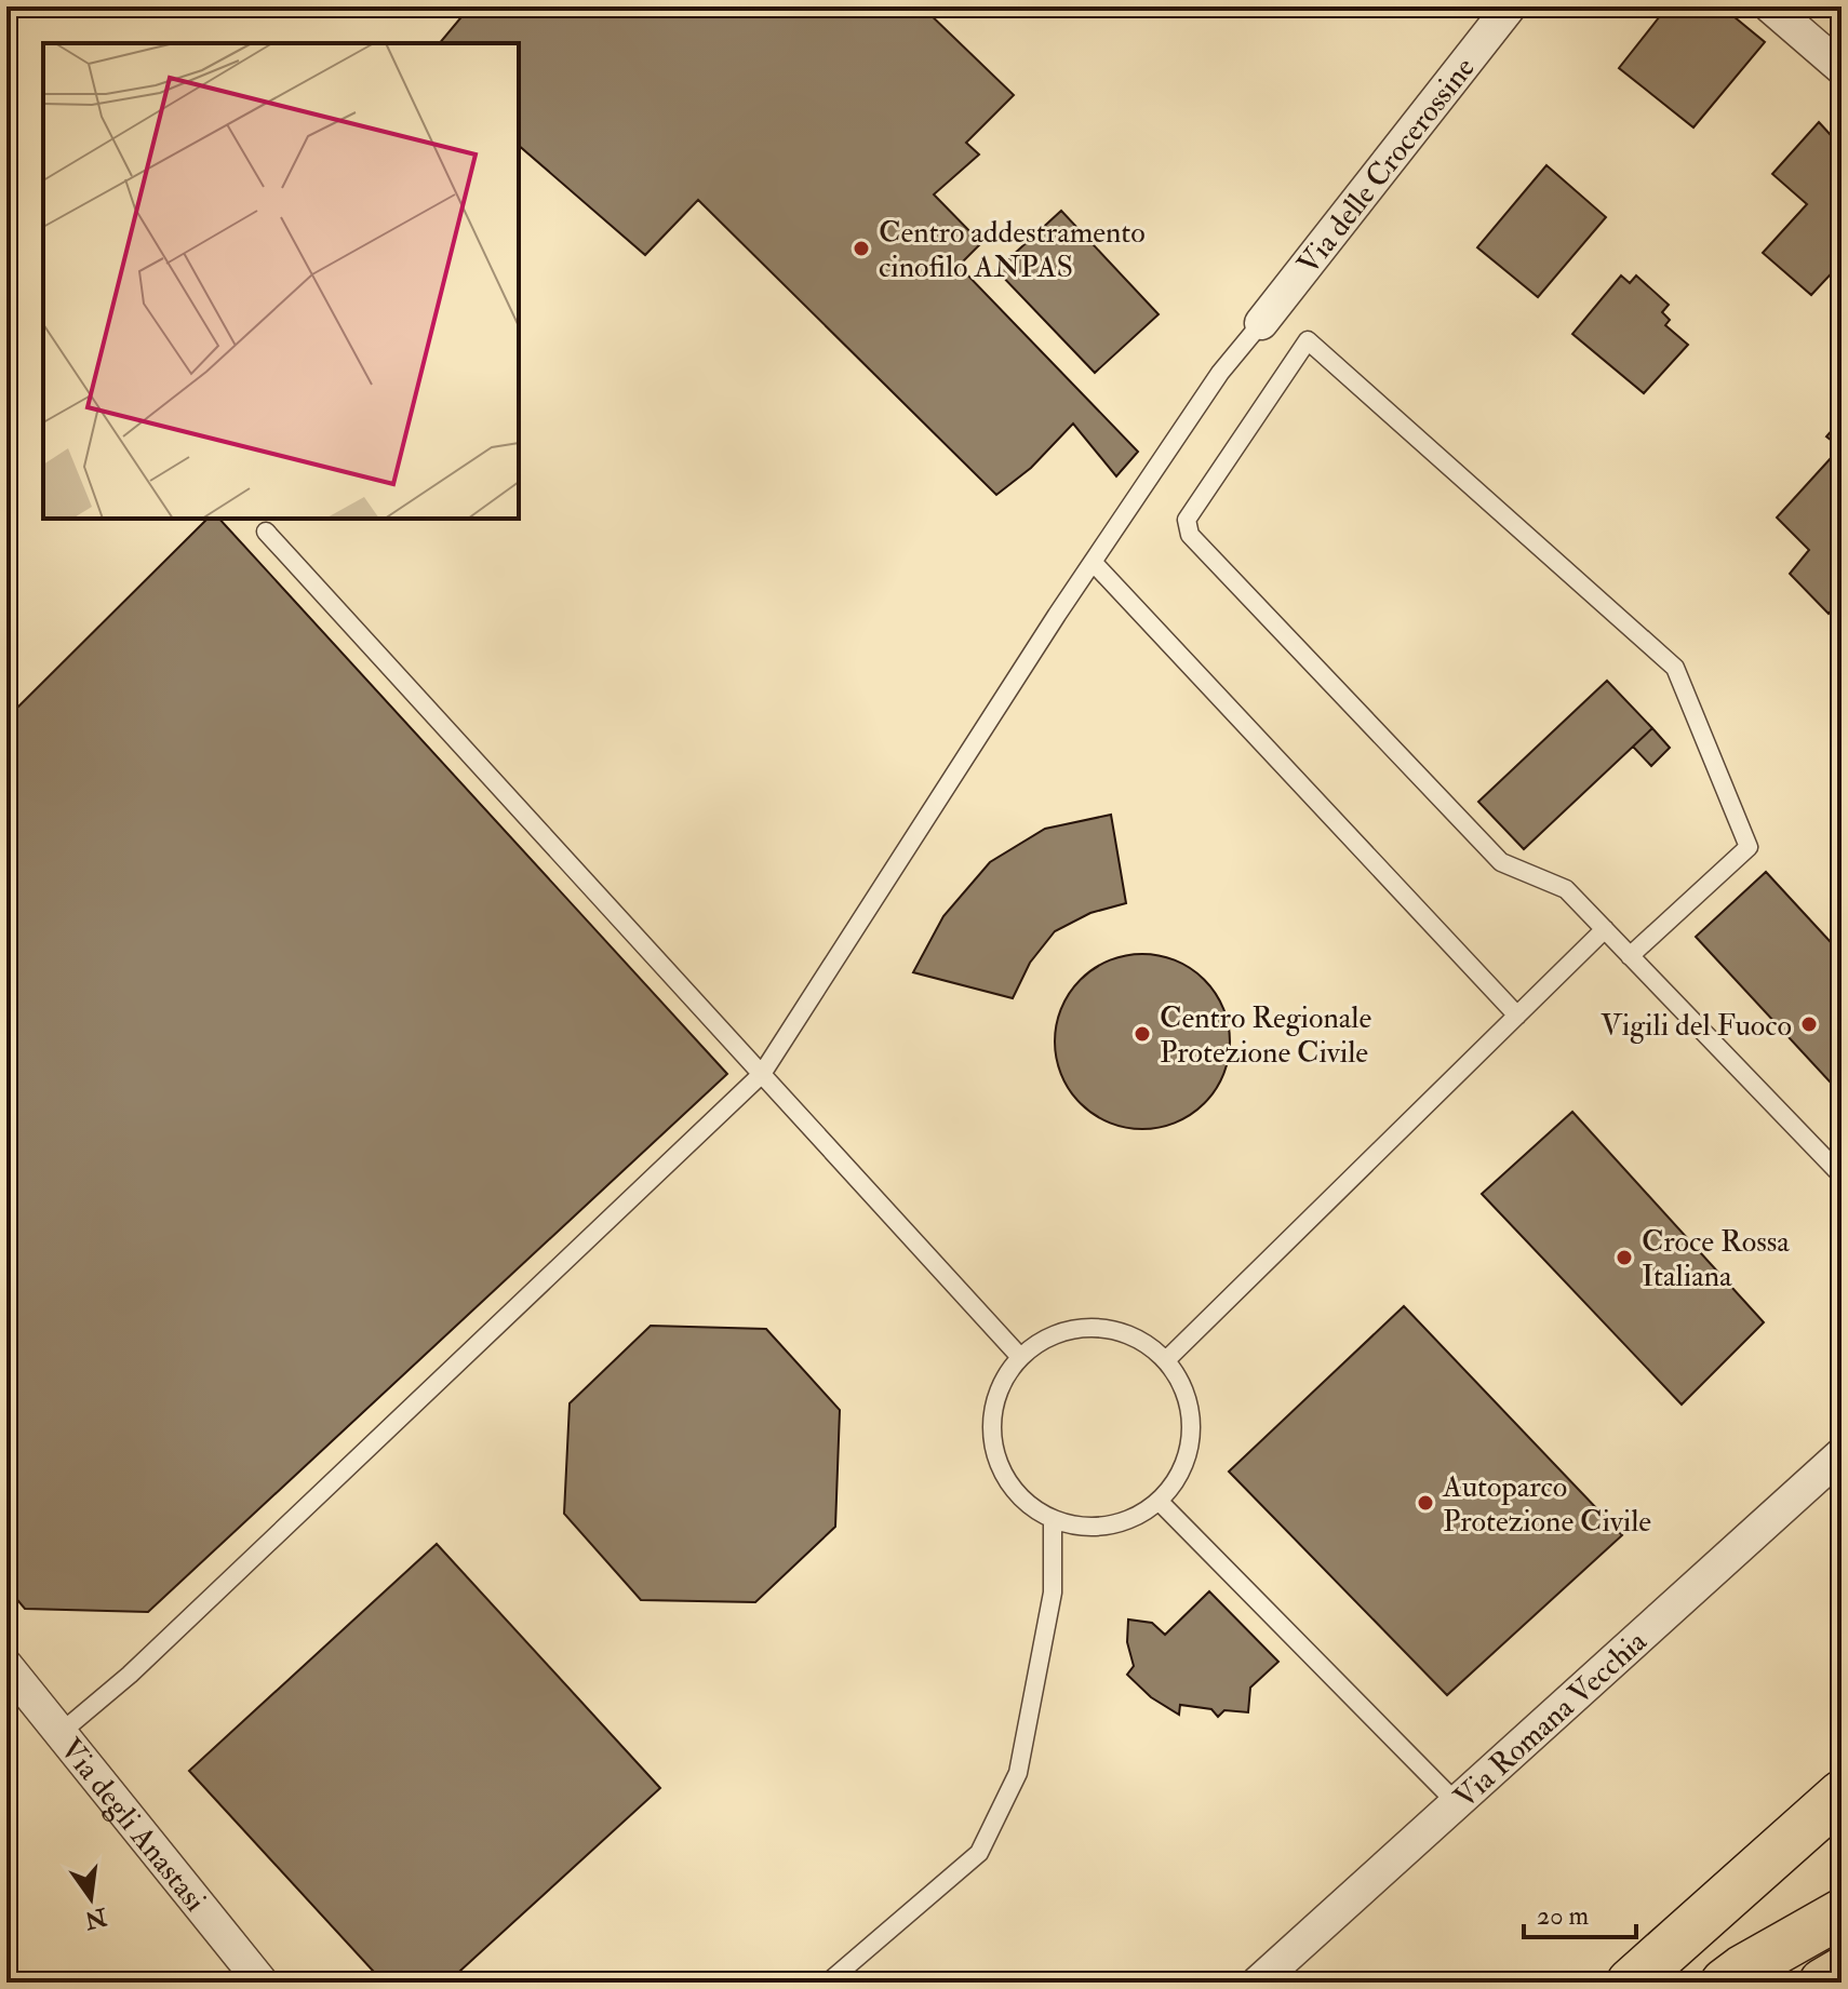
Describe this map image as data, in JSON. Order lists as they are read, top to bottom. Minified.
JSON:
{"streets":{"street":["Via delle Crocerossine","Via Romana Vecchia","Via degli Anastasi"]},"places":["Centro addestramento cinofilo ANPAS","Vigili del Fuoco","Centro Regionale Protezione Civile","Croce Rossa Italiana","Autoparco Protezione Civile"],"scale_bar":"20 m","north":"bottom"}
